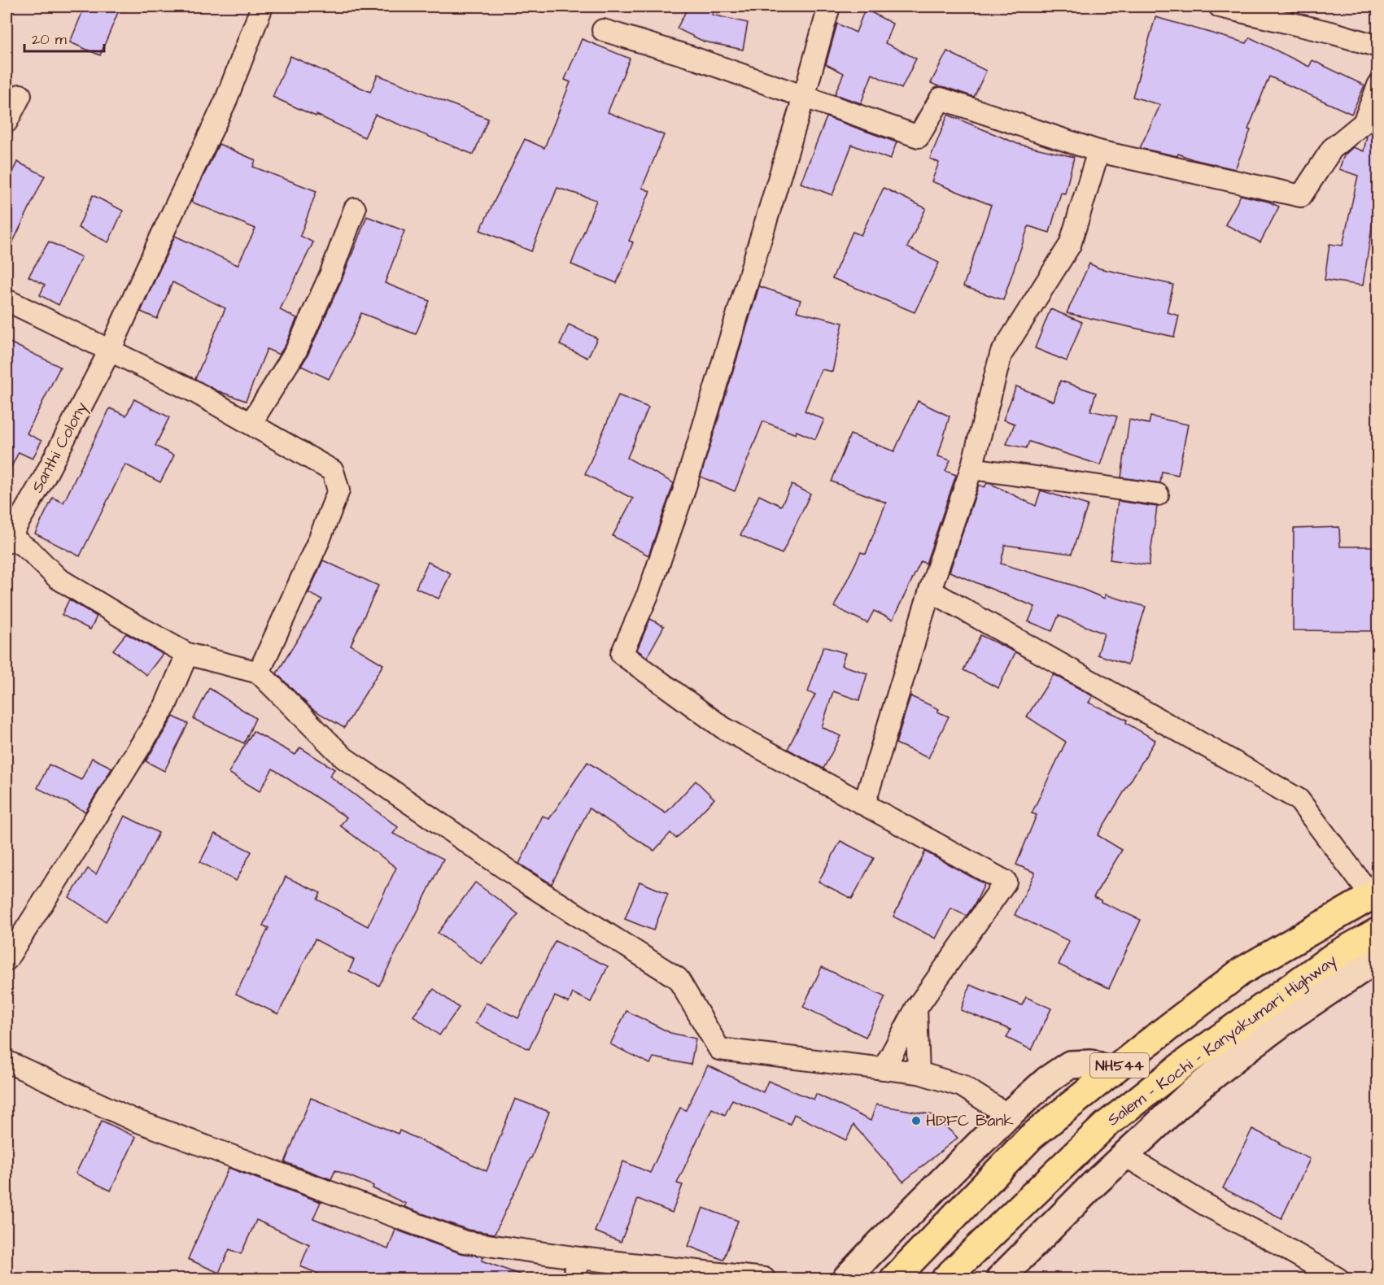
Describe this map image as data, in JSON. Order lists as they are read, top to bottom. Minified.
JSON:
{"streets":{"highway":["Salem - Kochi - Kanyakumari Highway","NH544"],"street":["Santhi Colony"]},"places":["HDFC Bank"],"scale_bar":"20 m"}
